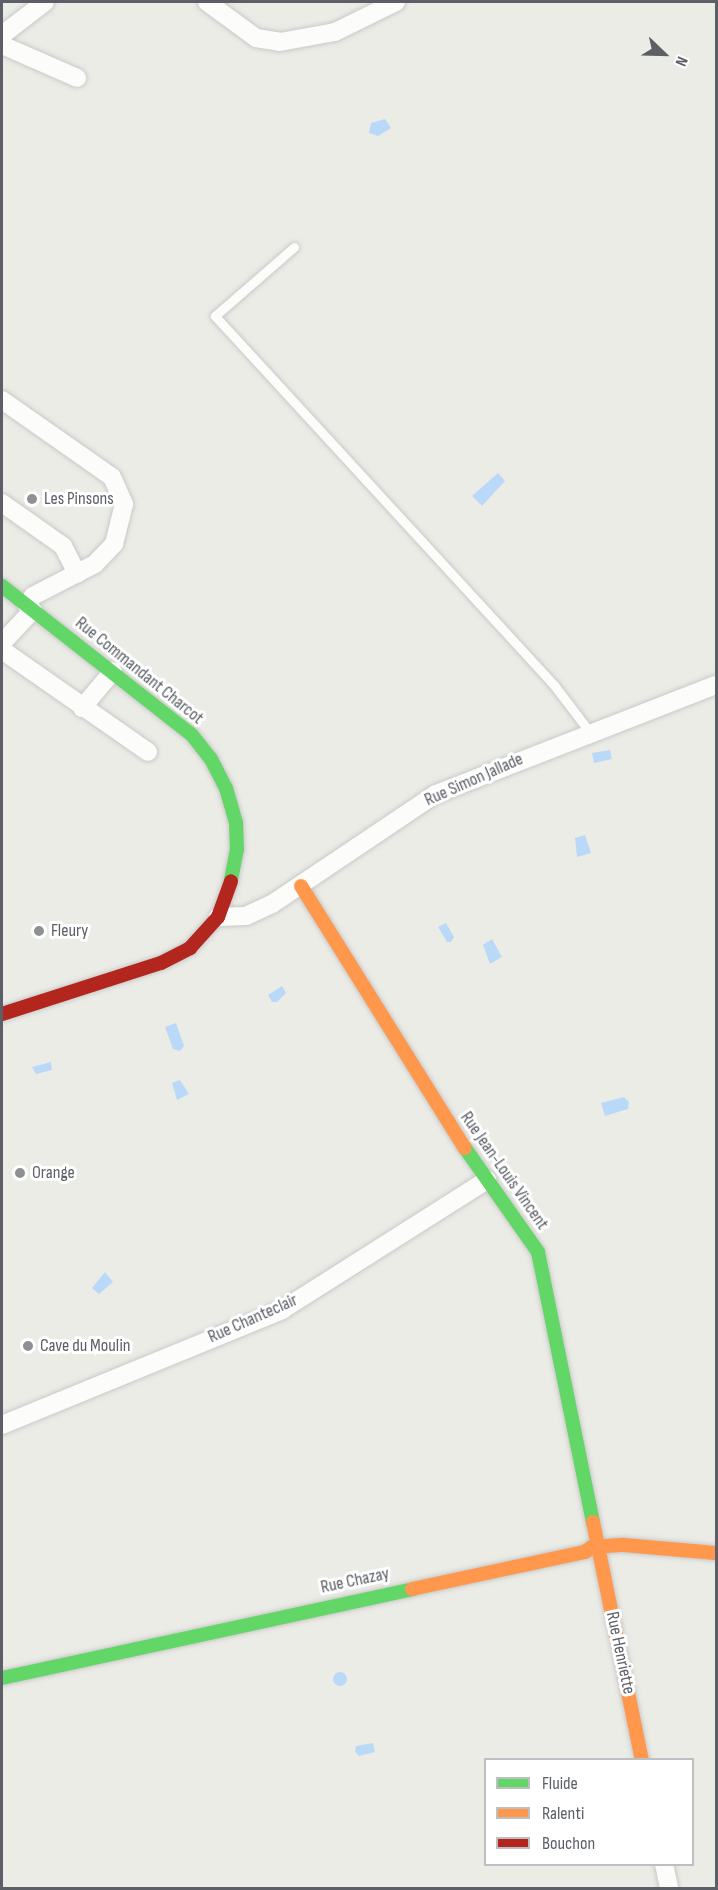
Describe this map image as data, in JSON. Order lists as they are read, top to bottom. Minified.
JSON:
{"streets":{"street":["Rue Commandant Charcot","Rue Simon Jallade","Rue Jean-Louis Vincent","Rue Chanteclair","Rue Chazay","Rue Henriette"]},"crossings":[["Rue Commandant Charcot","Rue Simon Jallade"],["Rue Simon Jallade","Rue Jean-Louis Vincent"],["Rue Jean-Louis Vincent","Rue Chanteclair"],["Rue Jean-Louis Vincent","Rue Chazay"],["Rue Jean-Louis Vincent","Rue Henriette"],["Rue Chazay","Rue Henriette"]],"places":["Les Pinsons","Fleury","Orange","Cave du Moulin"],"legend":["Fluide","Ralenti","Bouchon"],"north":"bottom right"}
